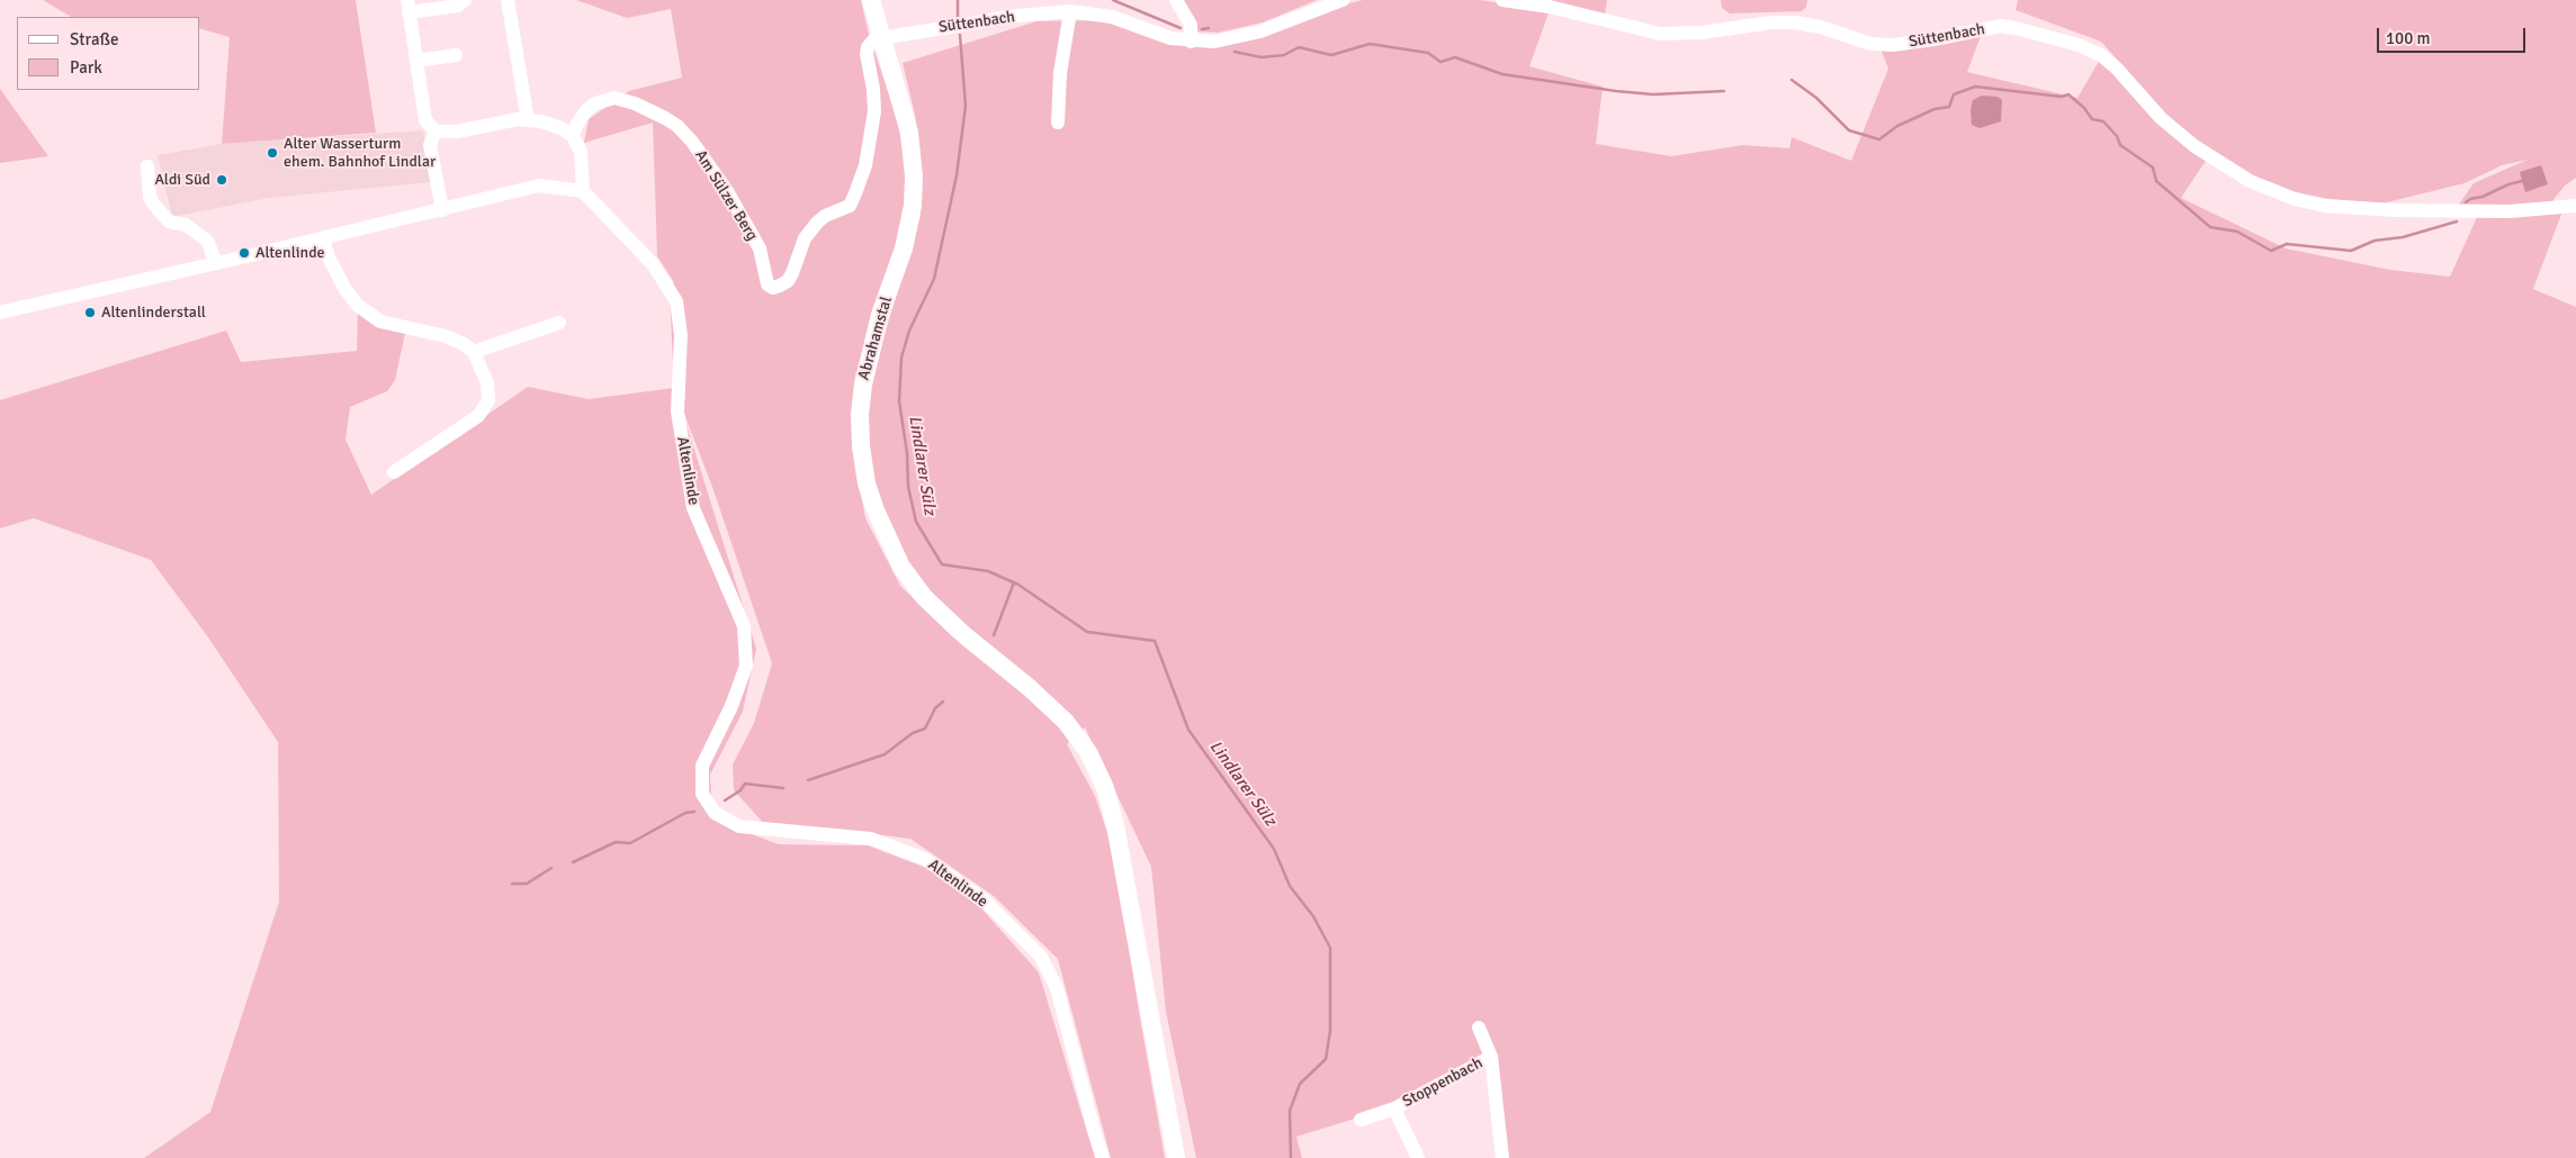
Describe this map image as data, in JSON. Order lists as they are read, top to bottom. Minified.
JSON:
{"streets":{"main road":["Abrahamstal"],"street":["Süttenbach","Am Sülzer Berg","Altenlinde","Stoppenbach"]},"crossings":[["Süttenbach","Am Sülzer Berg"],["Süttenbach","Abrahamstal"],["Am Sülzer Berg","Abrahamstal"]],"water":["Lindlarer Sülz"],"places":["Alter Wasserturm ehem. Bahnhof Lindlar","Aldi Süd","Altenlinde","Altenlinderstall"],"legend":["Straße","Park"],"scale_bar":"100 m"}
